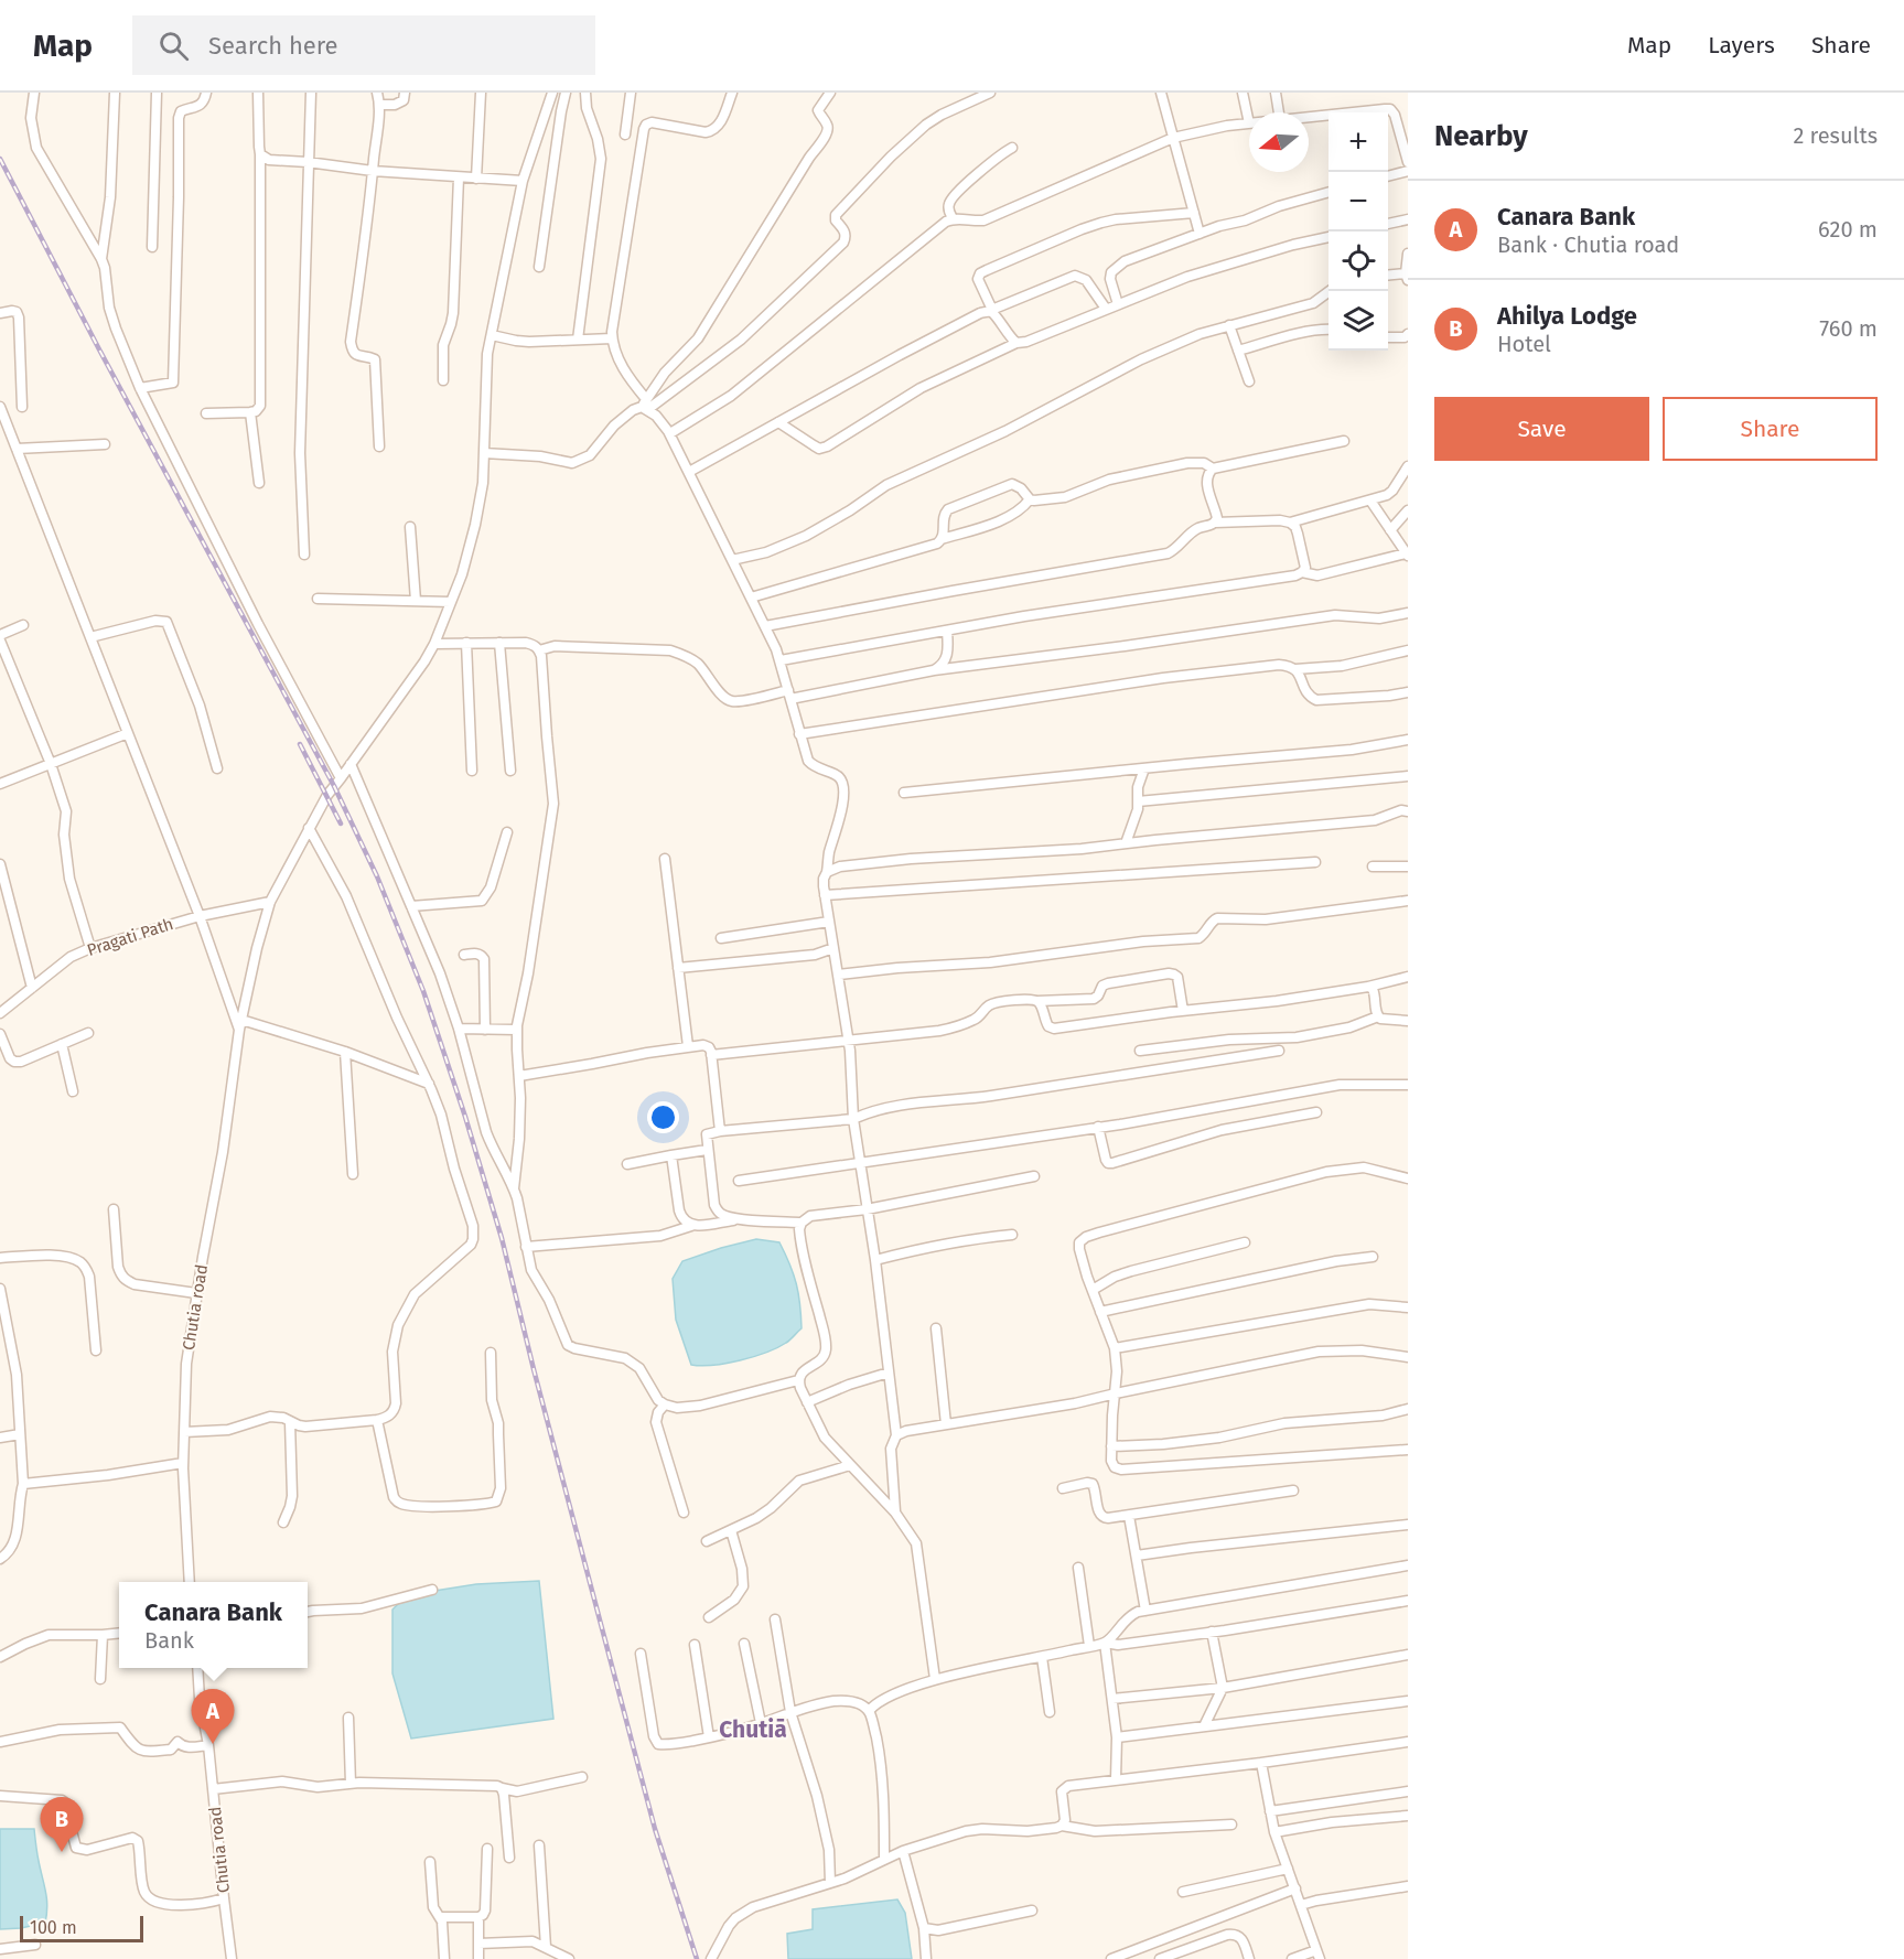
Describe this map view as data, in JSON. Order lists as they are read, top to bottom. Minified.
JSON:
{"streets":{"street":["Pragati Path","Chutia road"]},"crossings":[["Pragati Path","Chutia road"]],"districts":["Chutiā"],"scale_bar":"100 m","north":"left","page":{"header":"Map","search":"Search here","nav":["Map","Layers","Share"],"heading":["Nearby","2 results"],"map_buttons":["+","−"],"list":[{"mark":"A","name":"Canara Bank","note":"Bank · Chutia road","value":"620 m"},{"mark":"B","name":"Ahilya Lodge","note":"Hotel","value":"760 m"}],"buttons":["Save","Share"],"popup":["Canara Bank","Bank"],"pins":["A","B"],"scale":"100 m"}}
